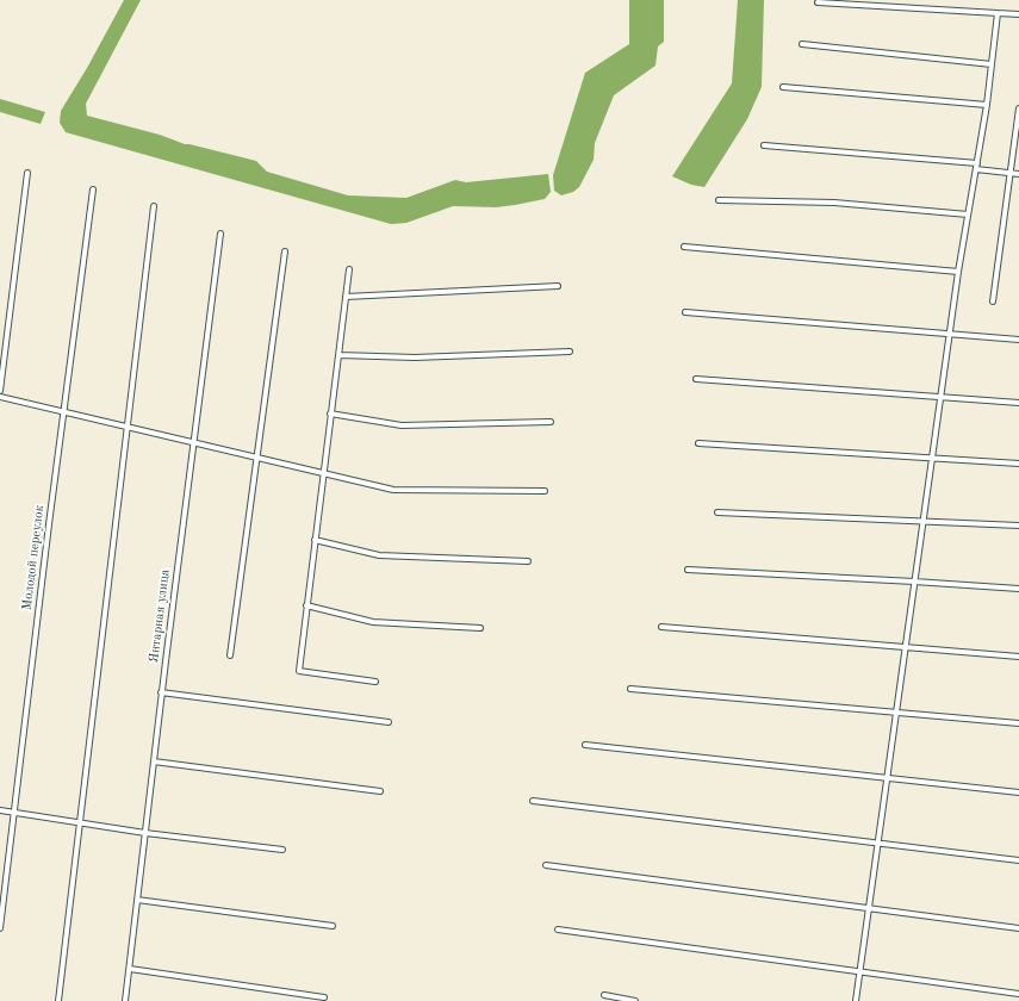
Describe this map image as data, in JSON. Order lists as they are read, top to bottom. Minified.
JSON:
{"streets":{"street":["Молодой переулок","Янтарная улица"]}}
